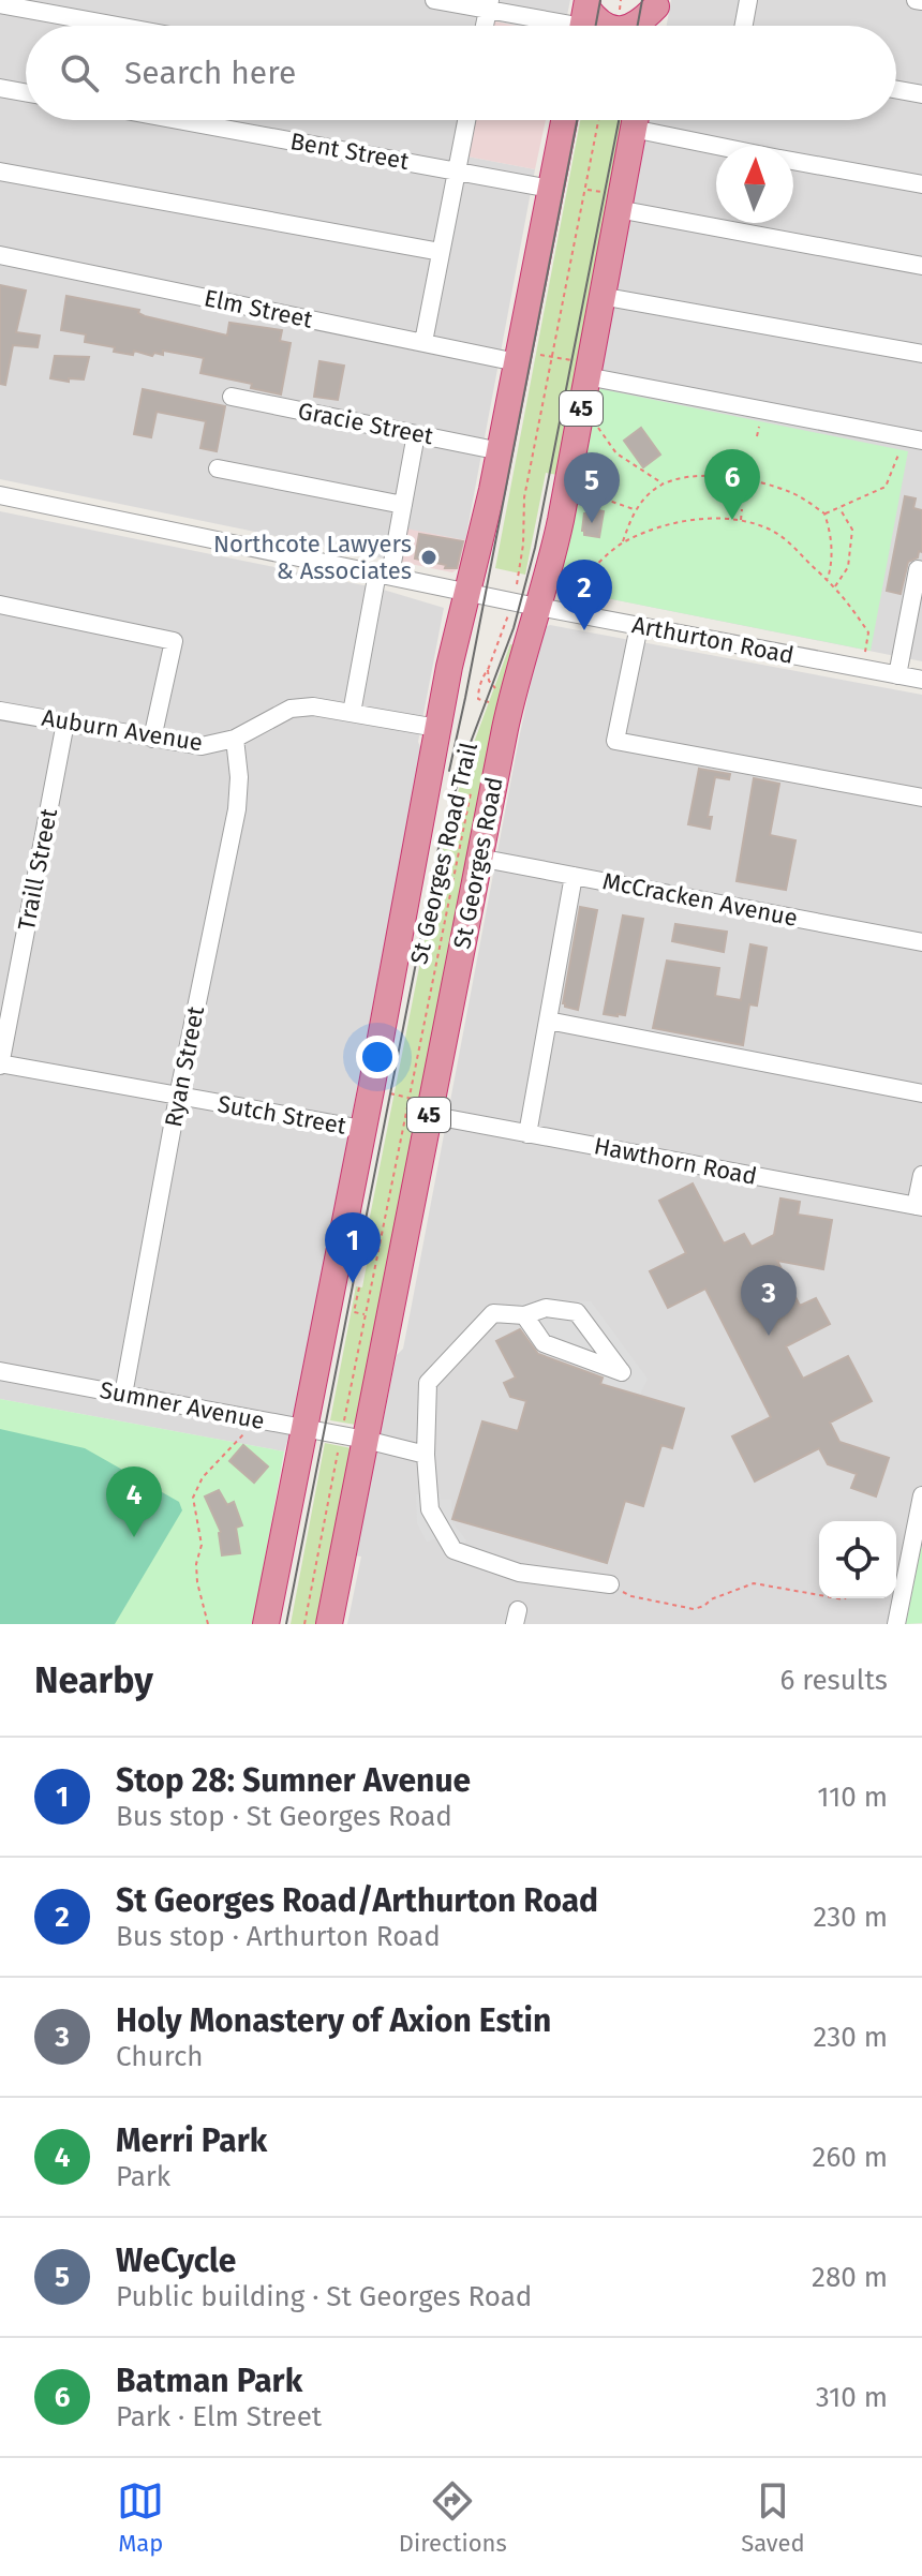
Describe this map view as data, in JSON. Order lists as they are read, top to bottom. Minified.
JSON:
{"streets":{"highway":["45","St Georges Road"],"street":["Bent Street","Elm Street","Gracie Street","Arthurton Road","Auburn Avenue","Traill Street","McCracken Avenue","Ryan Street","Sutch Street","Hawthorn Road","Sumner Avenue"],"path":["St Georges Road Trail"]},"crossings":[["Arthurton Road","St Georges Road"],["Auburn Avenue","Traill Street"],["Auburn Avenue","Ryan Street"],["St Georges Road Trail","St Georges Road"],["St Georges Road Trail","Hawthorn Road"],["St Georges Road Trail","Sumner Avenue"],["St Georges Road","McCracken Avenue"],["St Georges Road","Hawthorn Road"],["St Georges Road","Sumner Avenue"],["Traill Street","Sutch Street"],["Ryan Street","Sutch Street"],["Ryan Street","Sumner Avenue"]],"places":["Northcote Lawyers & Associates"],"north":"top","page":{"search":"Search here","pins":["6","5","2","1","3","4"],"heading":["Nearby","6 results"],"list":[{"mark":"1","name":"Stop 28: Sumner Avenue","note":"Bus stop · St Georges Road","value":"110 m"},{"mark":"2","name":"St Georges Road/Arthurton Road","note":"Bus stop · Arthurton Road","value":"230 m"},{"mark":"3","name":"Holy Monastery of Axion Estin","note":"Church","value":"230 m"},{"mark":"4","name":"Merri Park","note":"Park","value":"260 m"},{"mark":"5","name":"WeCycle","note":"Public building · St Georges Road","value":"280 m"},{"mark":"6","name":"Batman Park","note":"Park · Elm Street","value":"310 m"}],"nav":["Map","Directions","Saved"]}}
